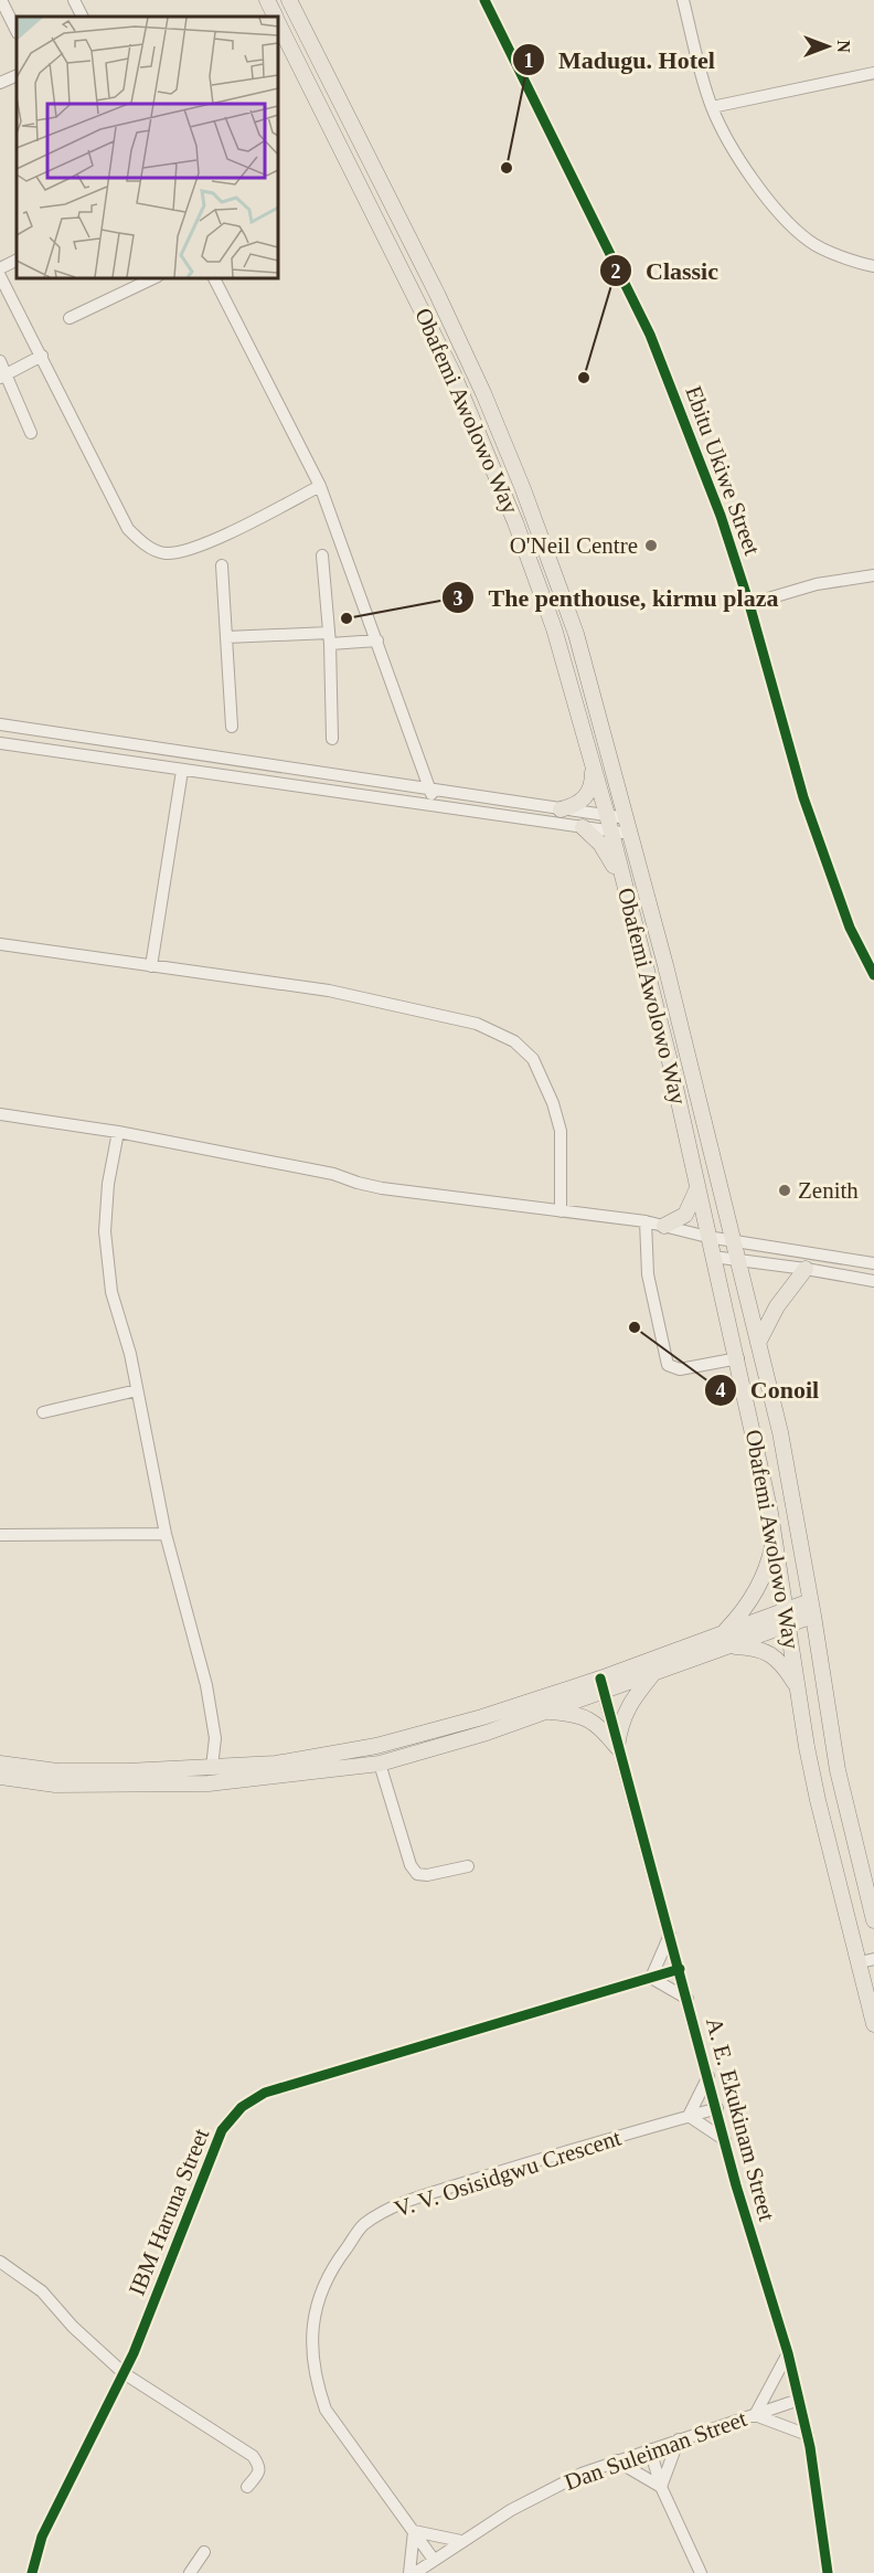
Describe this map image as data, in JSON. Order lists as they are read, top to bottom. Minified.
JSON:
{"streets":{"main road":["Obafemi Awolowo Way"],"street":["Ebitu Ukiwe Street","A. E. Ekukinam Street","V. V. Osisidgwu Crescent","IBM Haruna Street","Dan Suleiman Street"]},"crossings":[["A. E. Ekukinam Street","V. V. Osisidgwu Crescent"],["A. E. Ekukinam Street","IBM Haruna Street"],["A. E. Ekukinam Street","Dan Suleiman Street"],["V. V. Osisidgwu Crescent","Dan Suleiman Street"]],"places":["Madugu. Hotel","Classic","O'Neil Centre","The penthouse, kirmu plaza","Zenith","Conoil"],"north":"right"}
